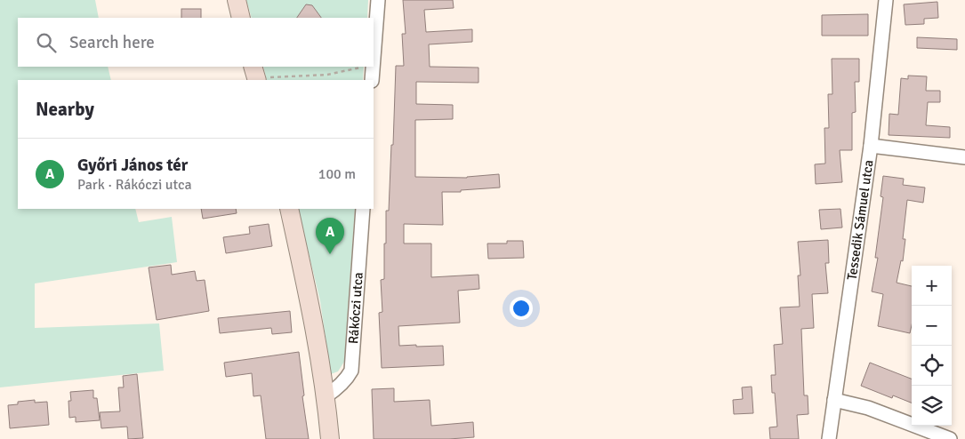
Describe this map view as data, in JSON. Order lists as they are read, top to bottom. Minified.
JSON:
{"streets":{"street":["Tessedik Sámuel utca","Rákóczi utca"]},"page":{"search":"Search here","heading":"Nearby","list":[{"mark":"A","name":"Győri János tér","note":"Park · Rákóczi utca","value":"100 m"}],"pins":"A","map_buttons":["+","−"]}}
